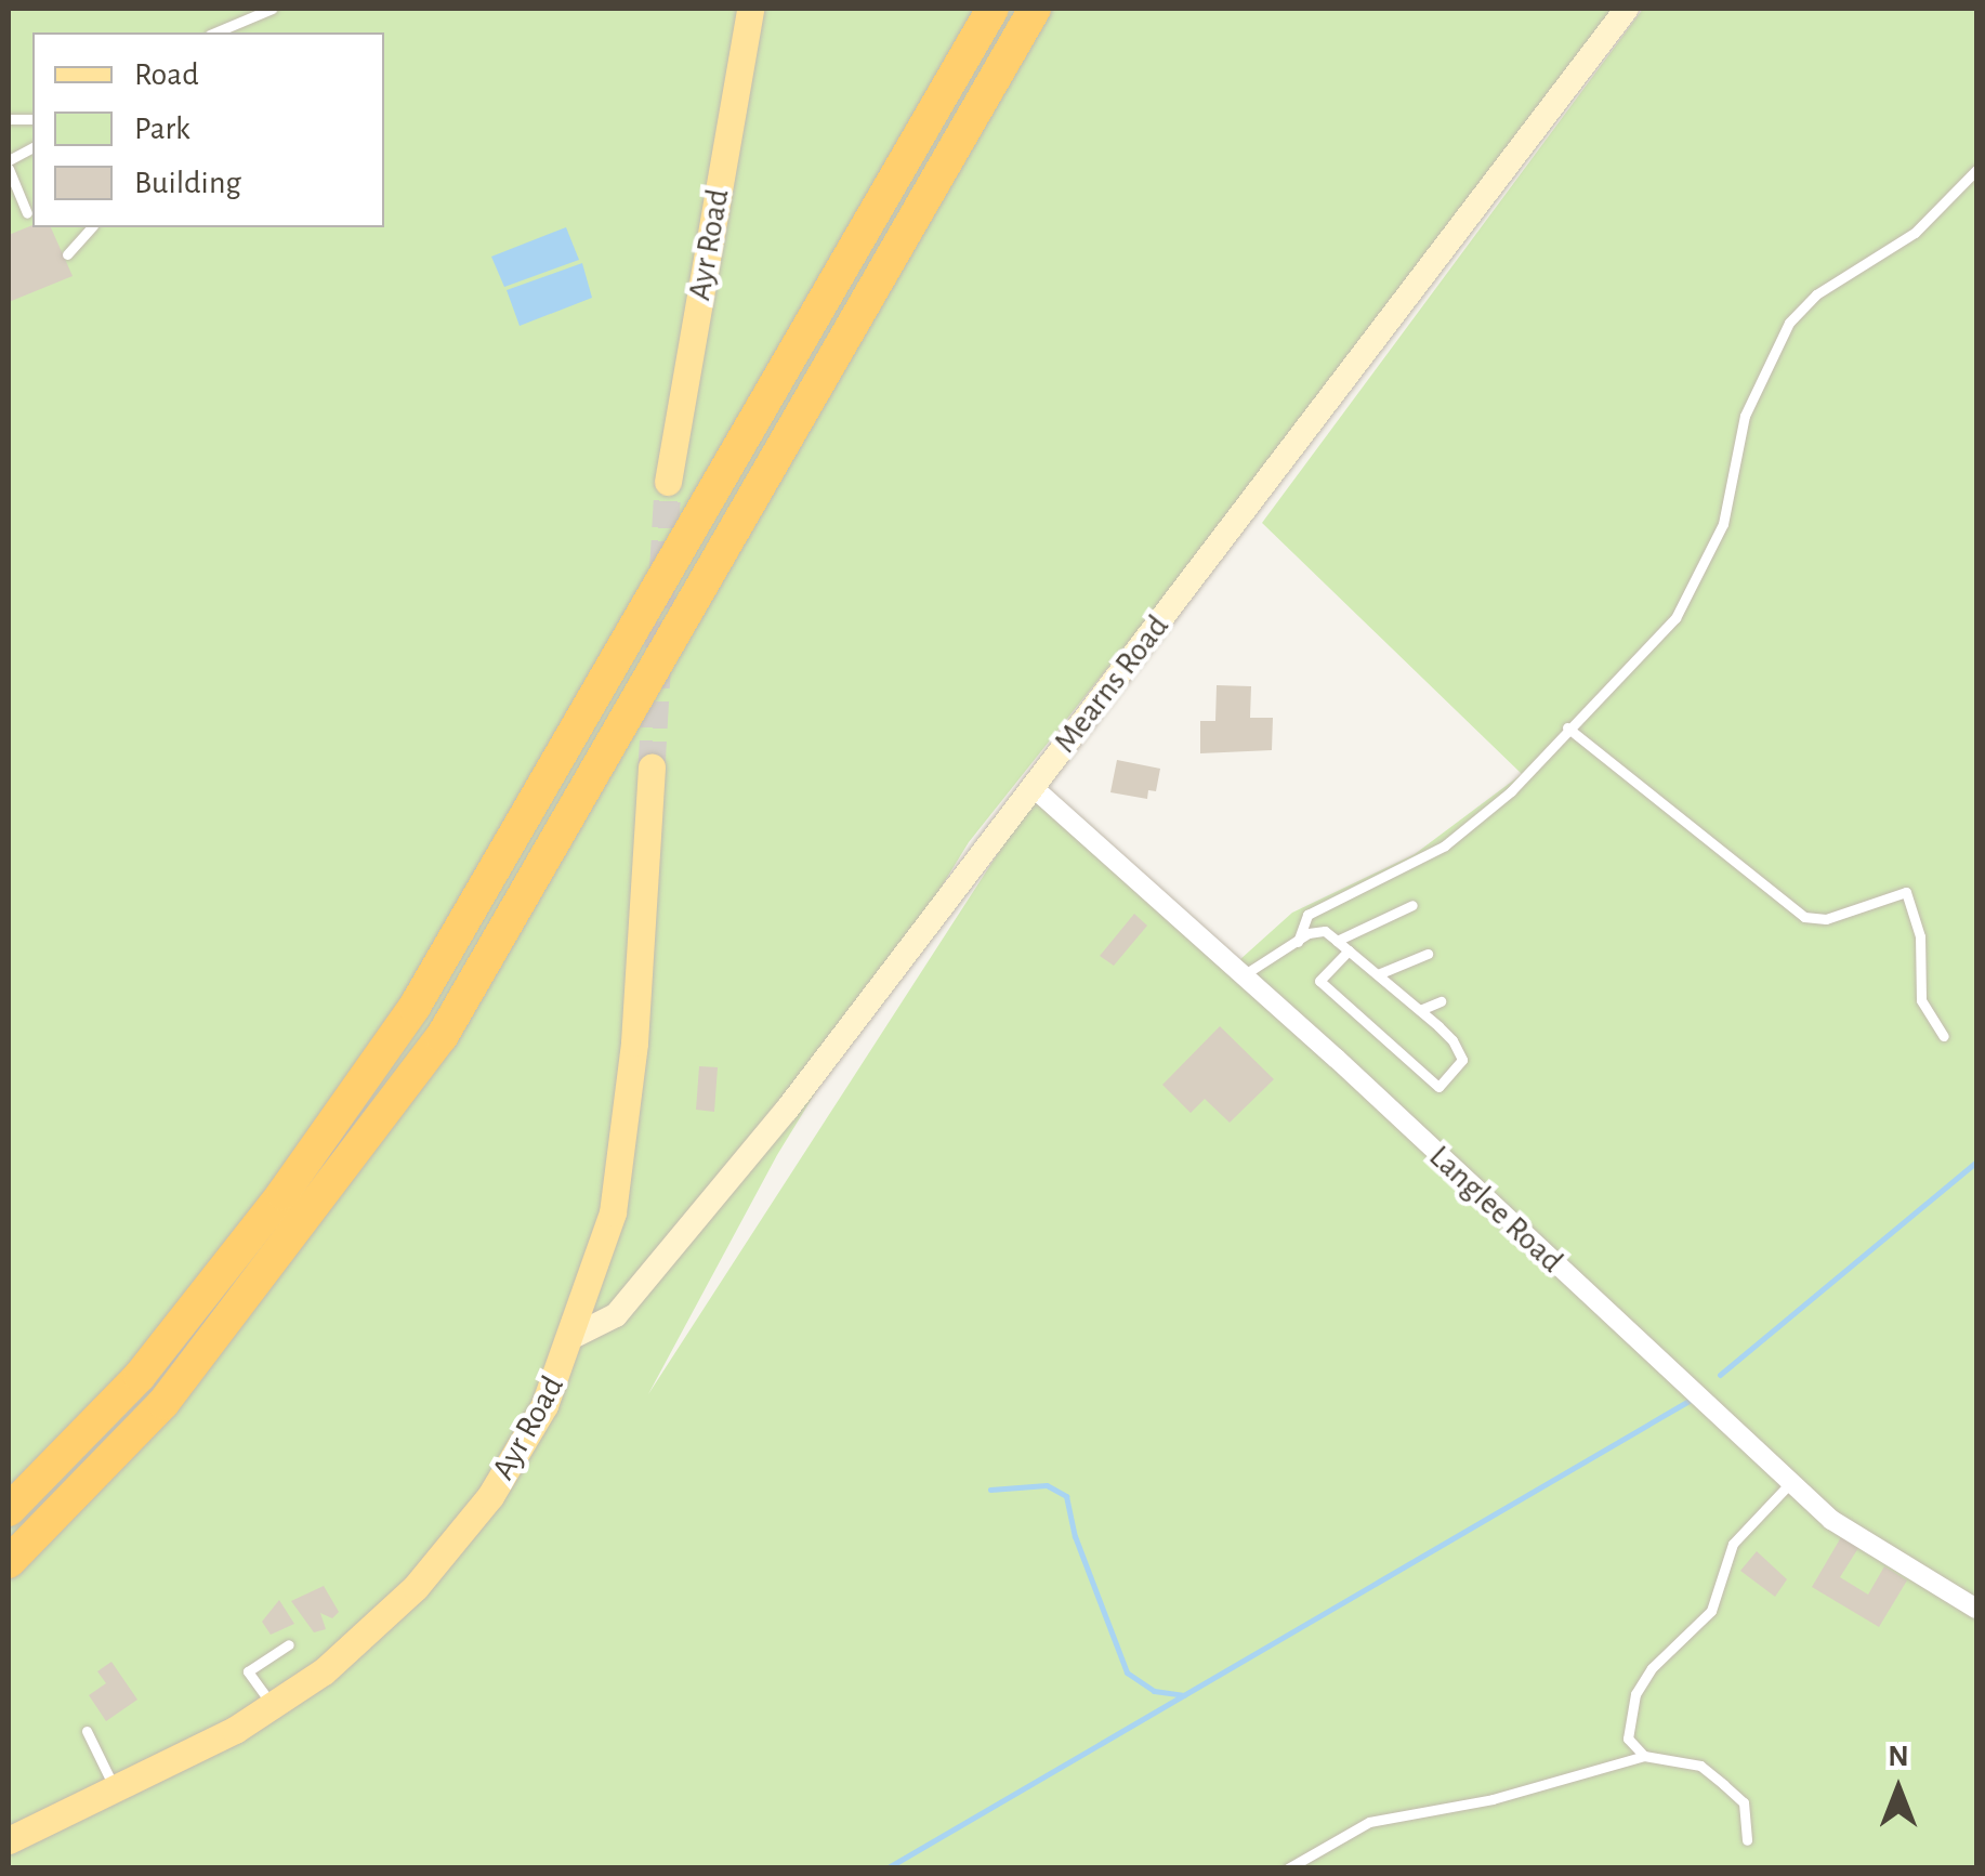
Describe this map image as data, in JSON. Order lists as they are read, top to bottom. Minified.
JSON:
{"streets":{"main road":["Ayr Road"],"street":["Mearns Road","Langlee Road"]},"crossings":[["Ayr Road","Mearns Road"],["Mearns Road","Langlee Road"]],"legend":["Road","Park","Building"],"north":"top"}
